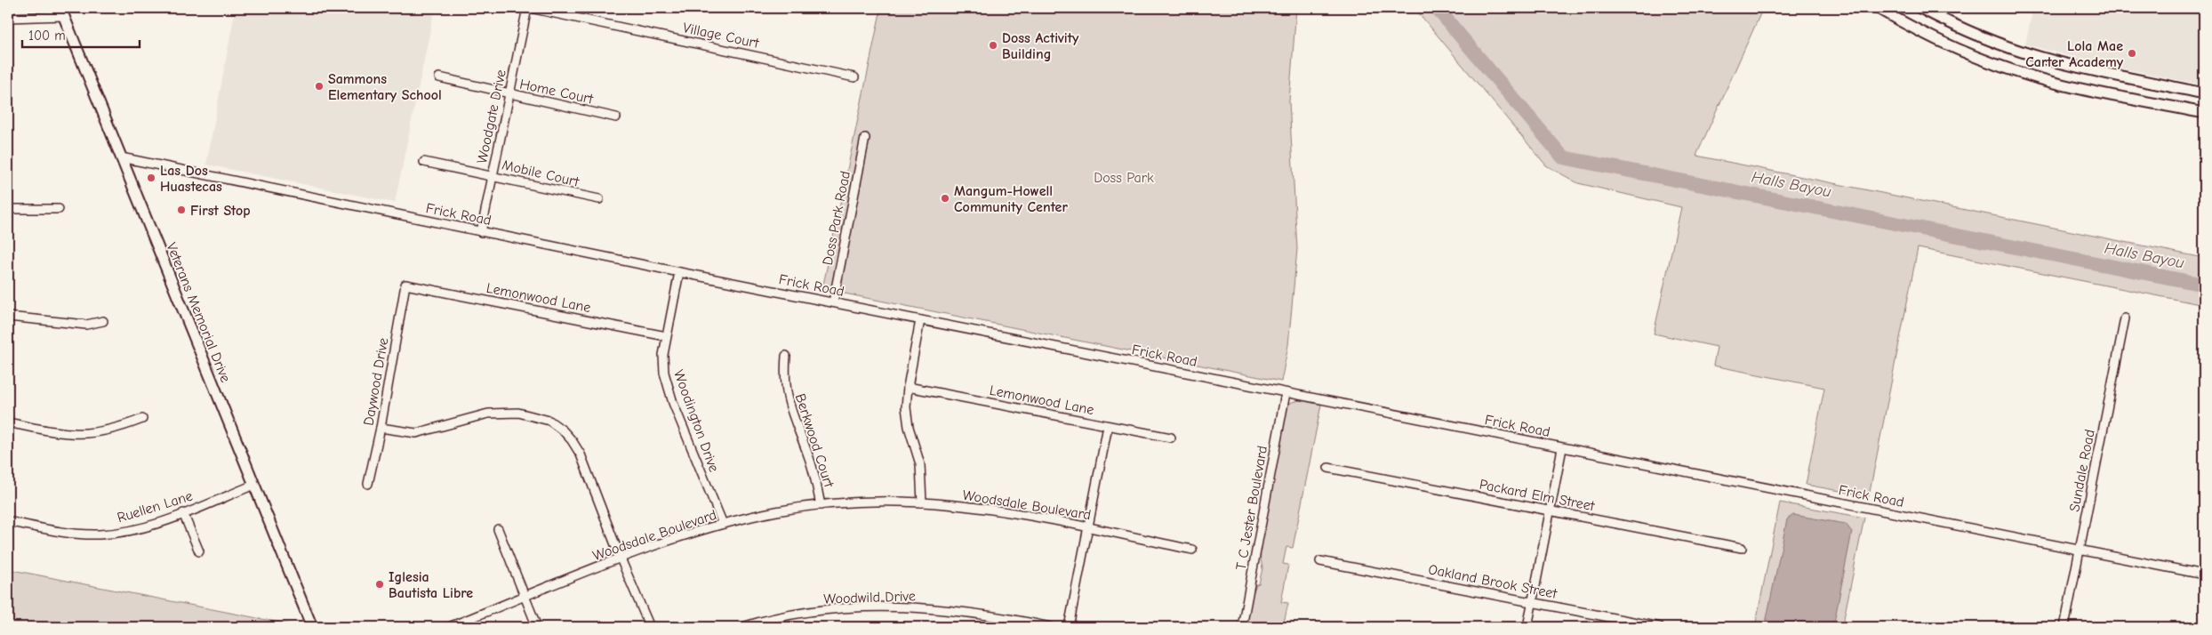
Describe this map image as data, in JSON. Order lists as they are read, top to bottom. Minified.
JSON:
{"streets":{"main road":["Veterans Memorial Drive"],"street":["Village Court","Home Court","Woodgate Drive","Mobile Court","Frick Road","Doss Park Road","Lemonwood Lane","Daywood Drive","Woodington Drive","Berkwood Court","Sundale Road","Packard Elm Street","Woodsdale Boulevard","Ruellen Lane","T C Jester Boulevard","Oakland Brook Street","Woodwild Drive"]},"crossings":[["Village Court","Woodgate Drive"],["Home Court","Woodgate Drive"],["Woodgate Drive","Mobile Court"],["Woodgate Drive","Frick Road"],["Frick Road","Doss Park Road"],["Frick Road","Veterans Memorial Drive"],["Frick Road","Woodington Drive"],["Frick Road","Sundale Road"],["Frick Road","T C Jester Boulevard"],["Lemonwood Lane","Daywood Drive"],["Lemonwood Lane","Woodington Drive"],["Veterans Memorial Drive","Ruellen Lane"],["Woodington Drive","Woodsdale Boulevard"],["Berkwood Court","Woodsdale Boulevard"]],"water":["Halls Bayou"],"parks":["Doss Park"],"places":["Doss Activity Building","Lola Mae Carter Academy","Sammons Elementary School","Las Dos Huastecas","Mangum-Howell Community Center","First Stop","Iglesia Bautista Libre"],"scale_bar":"100 m"}
